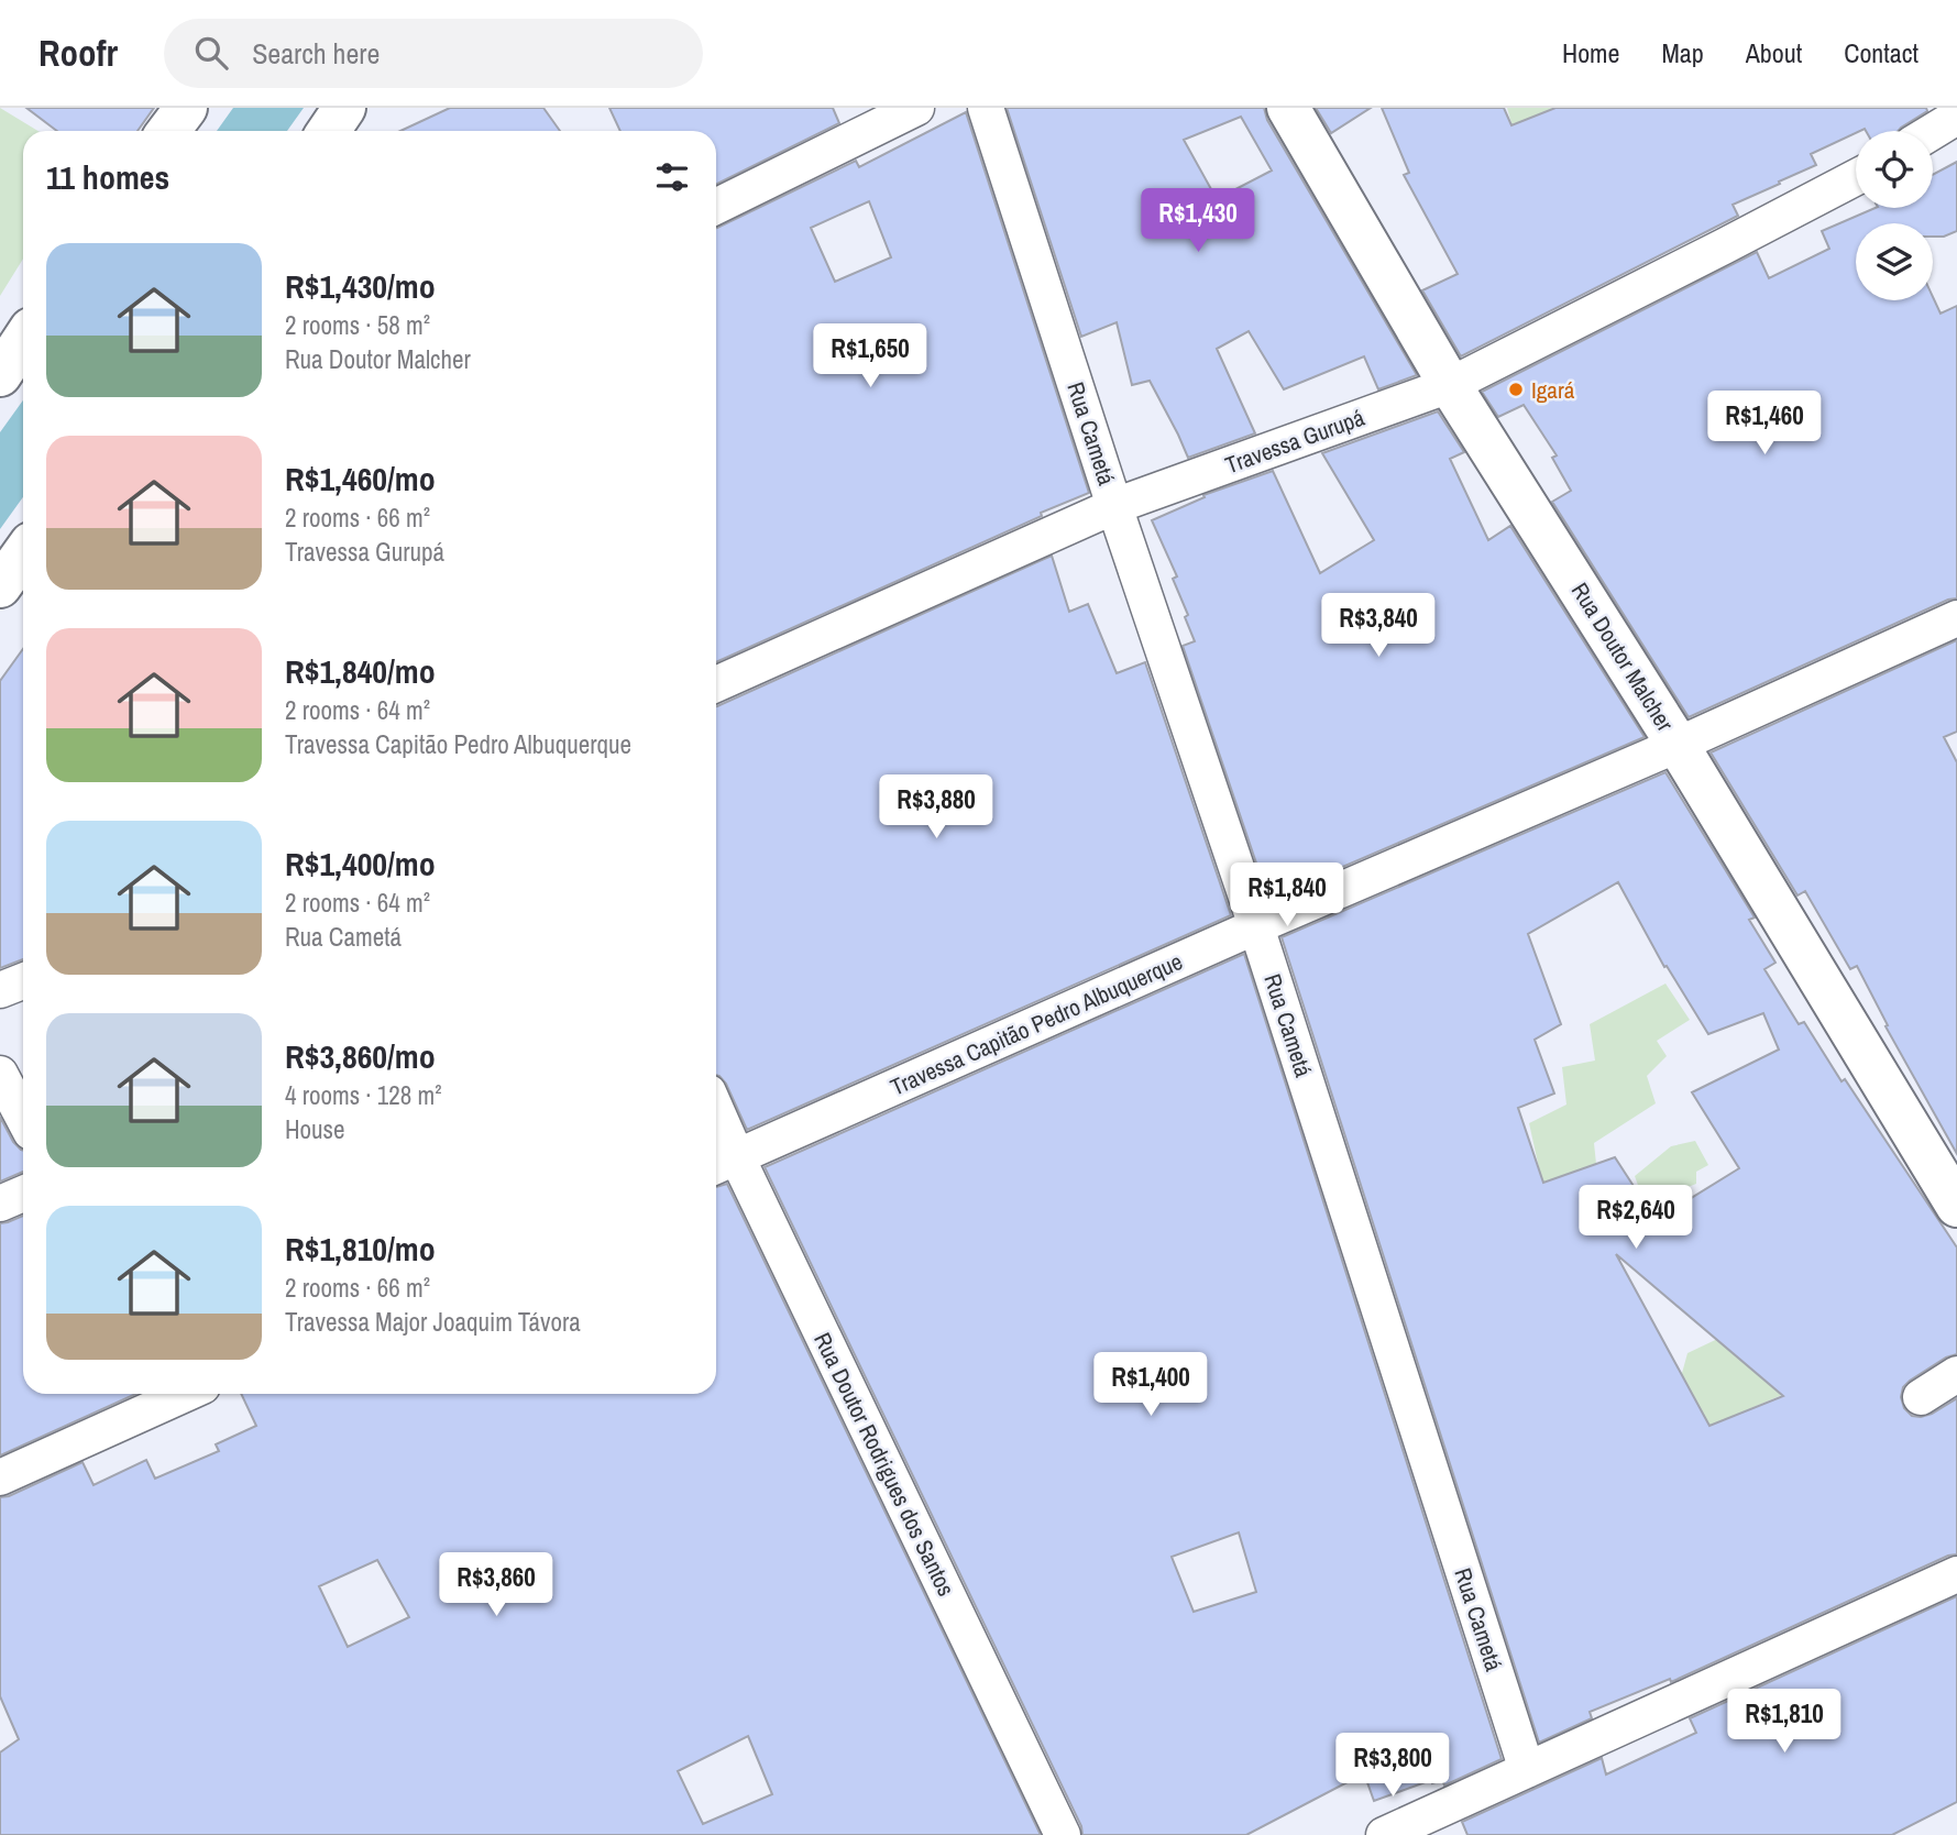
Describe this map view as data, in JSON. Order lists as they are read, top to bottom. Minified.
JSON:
{"streets":{"street":["Rua Cametá","Travessa Gurupá","Rua Doutor Malcher","Travessa Capitão Pedro Albuquerque","Rua Doutor Rodrigues dos Santos"]},"crossings":[["Rua Cametá","Travessa Gurupá"],["Rua Cametá","Travessa Capitão Pedro Albuquerque"],["Travessa Gurupá","Rua Doutor Malcher"],["Rua Doutor Malcher","Travessa Capitão Pedro Albuquerque"],["Travessa Capitão Pedro Albuquerque","Rua Doutor Rodrigues dos Santos"]],"places":["Igará"],"page":{"header":"Roofr","search":"Search here","nav":["Home","Map","About","Contact"],"heading":"11 homes","price":["R$1,430","R$1,650","R$1,460","R$3,840","R$3,880","R$1,840","R$2,640","R$1,400","R$3,860","R$1,810","R$3,800"],"list":[{"name":"R$1,430/mo","note":"2 rooms · 58 m² · Rua Doutor Malcher"},{"name":"R$1,460/mo","note":"2 rooms · 66 m² · Travessa Gurupá"},{"name":"R$1,840/mo","note":"2 rooms · 64 m² · Travessa Capitão Pedro Albuquerque"},{"name":"R$1,400/mo","note":"2 rooms · 64 m² · Rua Cametá"},{"name":"R$3,860/mo","note":"4 rooms · 128 m² · House"},{"name":"R$1,810/mo","note":"2 rooms · 66 m² · Travessa Major Joaquim Távora"}]}}
